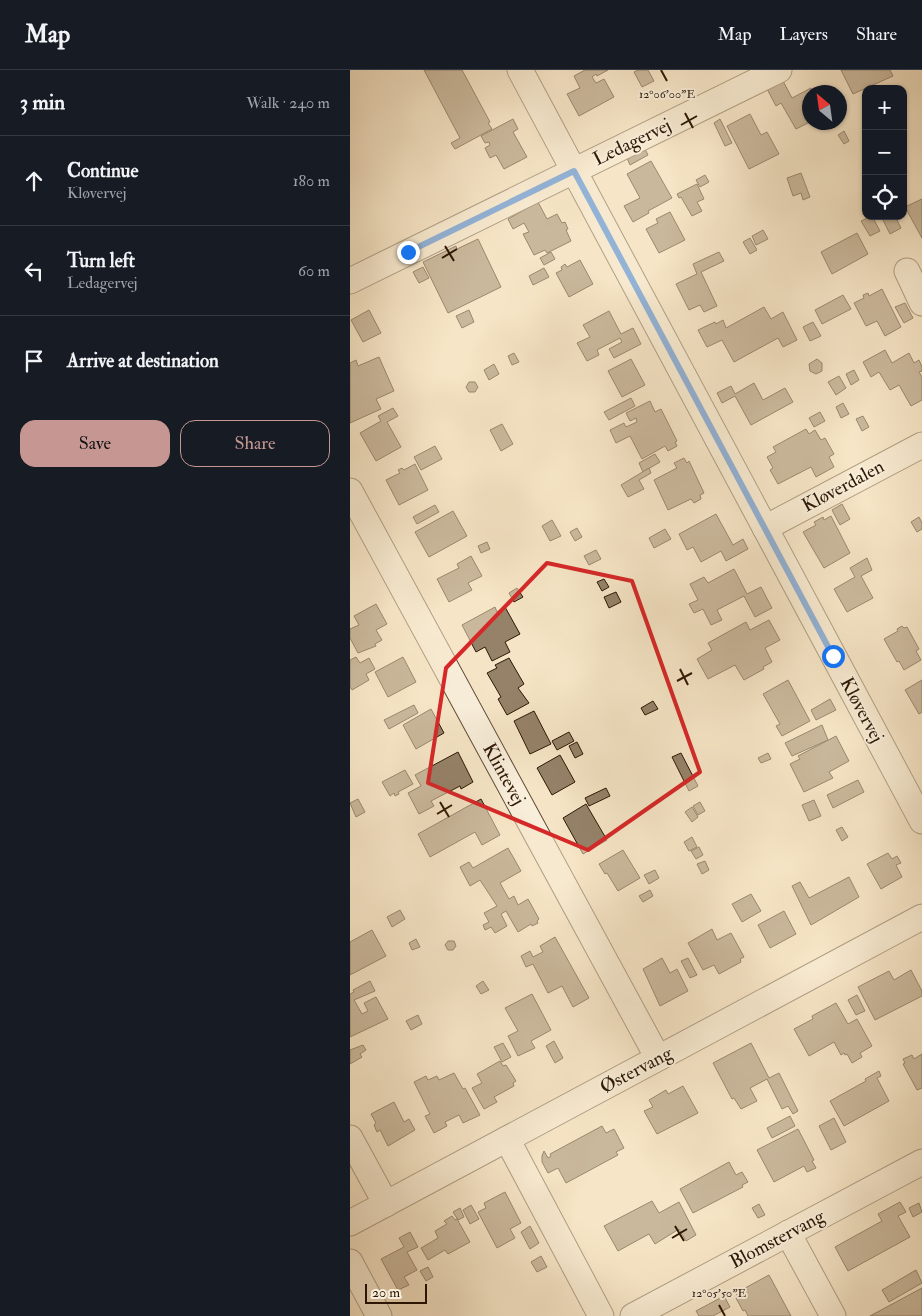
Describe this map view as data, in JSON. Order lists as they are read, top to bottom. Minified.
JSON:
{"streets":{"street":["Ledagervej","Kløverdalen","Kløvervej","Klintevej","Østervang","Blomstervang"]},"crossings":[["Ledagervej","Kløvervej"],["Kløverdalen","Kløvervej"],["Klintevej","Østervang"]],"scale_bar":"20 m","north":"top left","page":{"header":"Map","nav":["Map","Layers","Share"],"heading":["3 min","Walk · 240 m"],"map_buttons":["+","−"],"list":[["Continue","Kløvervej","180 m"],["Turn left","Ledagervej","60 m"],"Arrive at destination"],"buttons":["Save","Share"],"scale":"20 m"},"coordinates":["12°06'00\"E","12°05'50\"E"]}
